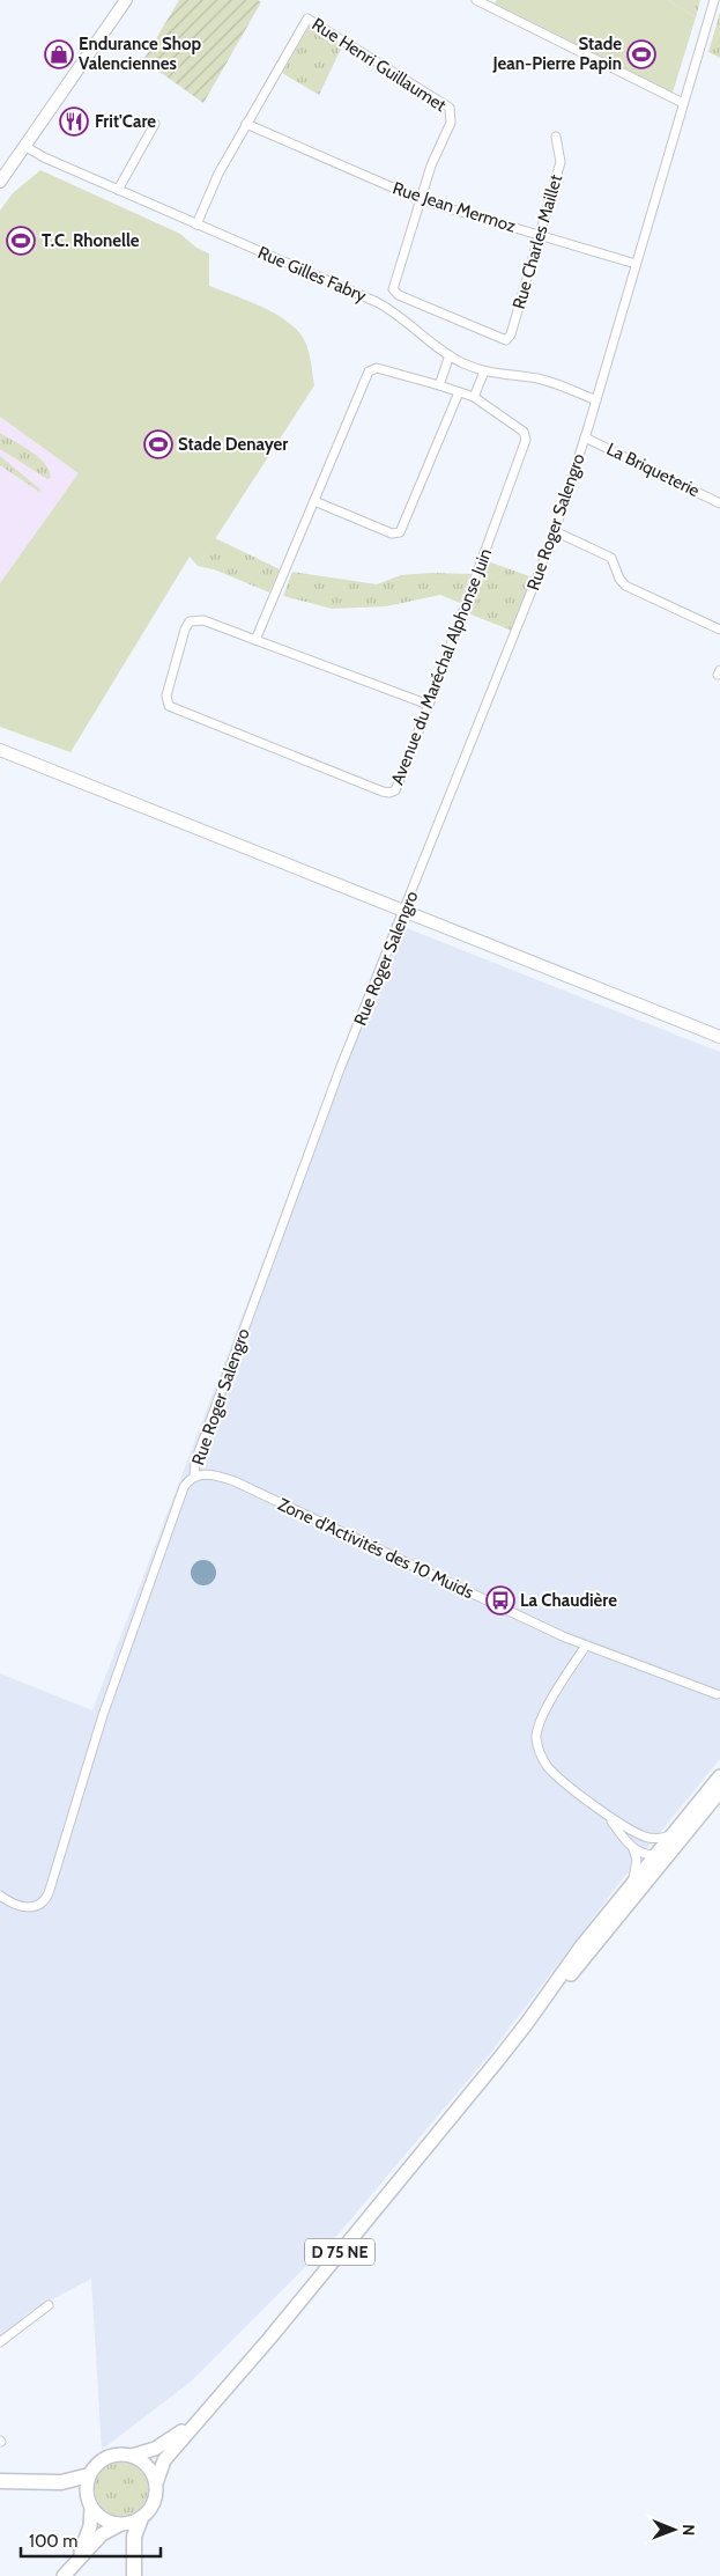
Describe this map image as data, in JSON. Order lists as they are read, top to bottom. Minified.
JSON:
{"streets":{"main road":["D 75 NE"],"street":["Rue Henri Guillaumet","Rue Jean Mermoz","Rue Charles Maillet","Rue Gilles Fabry","La Briqueterie","Rue Roger Salengro","Avenue du Maréchal Alphonse Juin","Zone d'Activités des 10 Muids"]},"crossings":[["Rue Henri Guillaumet","Rue Jean Mermoz"],["Rue Henri Guillaumet","Rue Charles Maillet"],["Rue Henri Guillaumet","Rue Gilles Fabry"],["Rue Jean Mermoz","Rue Charles Maillet"],["Rue Jean Mermoz","Rue Roger Salengro"],["Rue Gilles Fabry","Rue Roger Salengro"],["La Briqueterie","Rue Roger Salengro"],["Rue Roger Salengro","Zone d'Activités des 10 Muids"]],"places":{"shop":["Endurance Shop Valenciennes"],"sports":["Stade Jean-Pierre Papin","T.C. Rhonelle","Stade Denayer"],"restaurant":["Frit'Care"],"bus stop":["La Chaudière"]},"scale_bar":"100 m","north":"right"}
